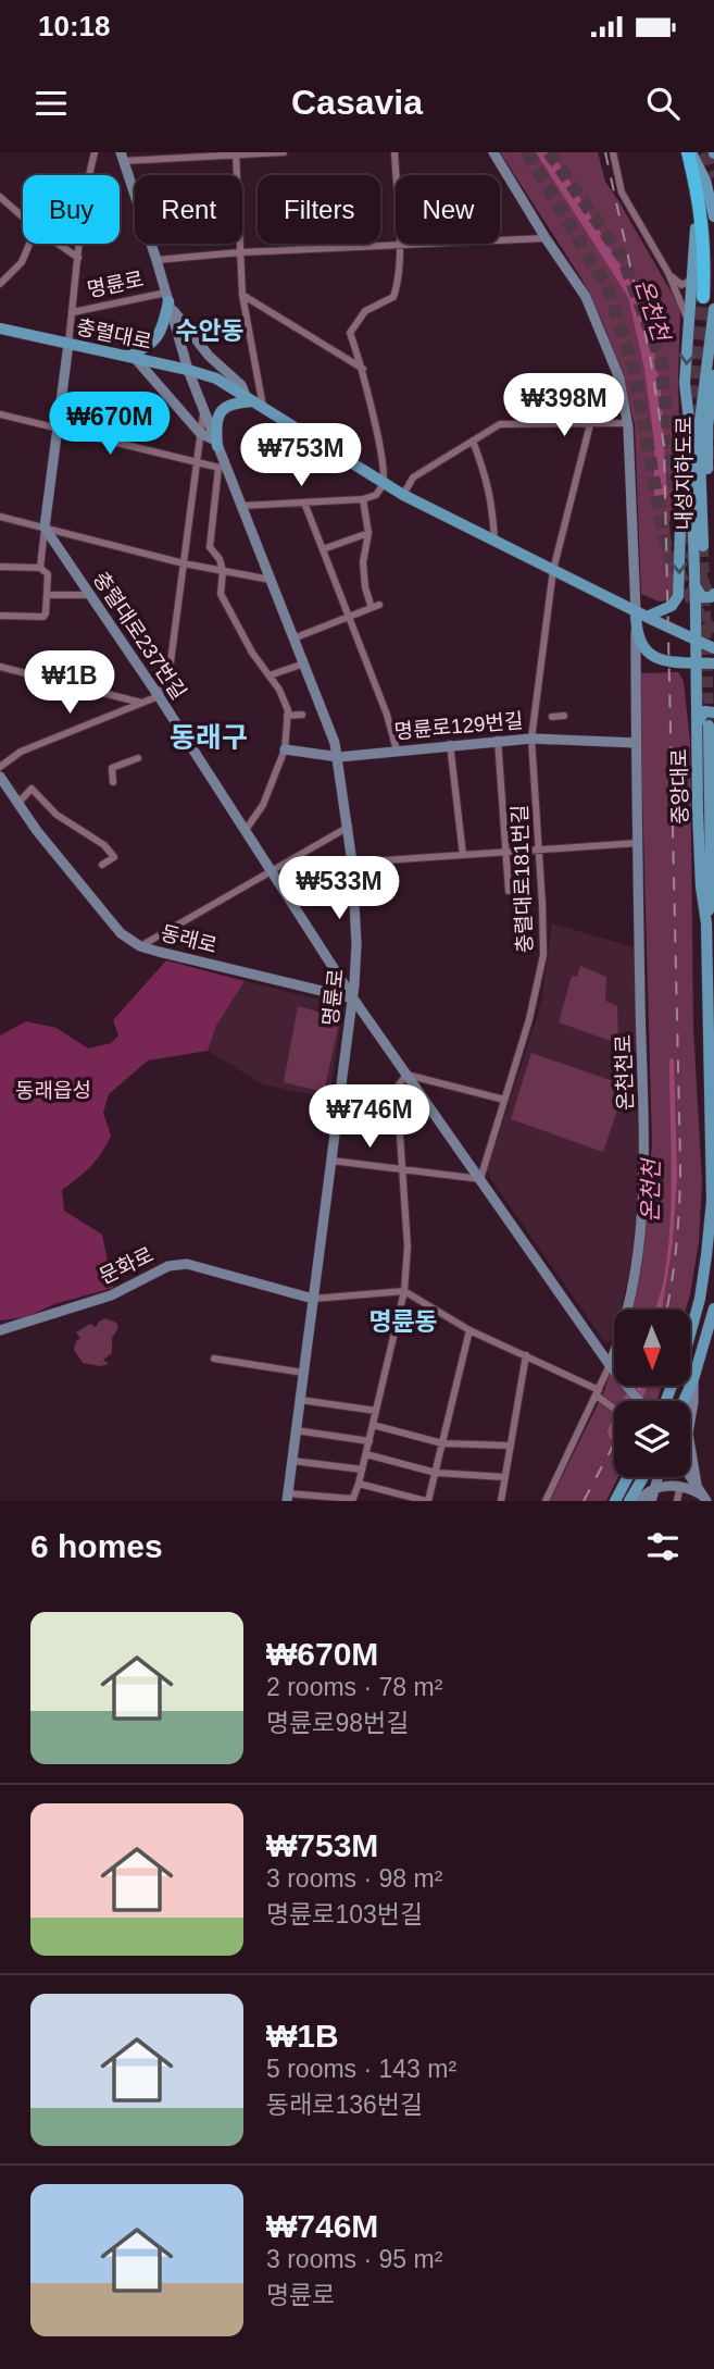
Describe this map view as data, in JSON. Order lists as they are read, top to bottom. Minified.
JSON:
{"streets":{"main road":["명륜로","충렬대로","내성지하도로","충렬대로237번길","명륜로129번길","중앙대로","동래로","온천천로","문화로"],"street":["충렬대로181번길"]},"crossings":[["명륜로","충렬대로"],["명륜로","충렬대로237번길"],["명륜로","명륜로129번길"],["명륜로","동래로"],["명륜로","문화로"],["충렬대로","중앙대로"],["충렬대로","충렬대로181번길"],["충렬대로","온천천로"],["충렬대로237번길","동래로"],["명륜로129번길","충렬대로181번길"],["명륜로129번길","온천천로"]],"districts":["수안동","동래구","명륜동"],"water":["온천천"],"parks":["동래읍성"],"north":"bottom","page":{"status":"10:18","header":"Casavia","chip":["Buy","Rent","Filters","New"],"price":["₩398M","₩670M","₩753M","₩1B","₩533M","₩746M"],"heading":"6 homes","list":[{"name":"₩670M","note":"2 rooms · 78 m² · 명륜로98번길"},{"name":"₩753M","note":"3 rooms · 98 m² · 명륜로103번길"},{"name":"₩1B","note":"5 rooms · 143 m² · 동래로136번길"},{"name":"₩746M","note":"3 rooms · 95 m² · 명륜로"}]}}
